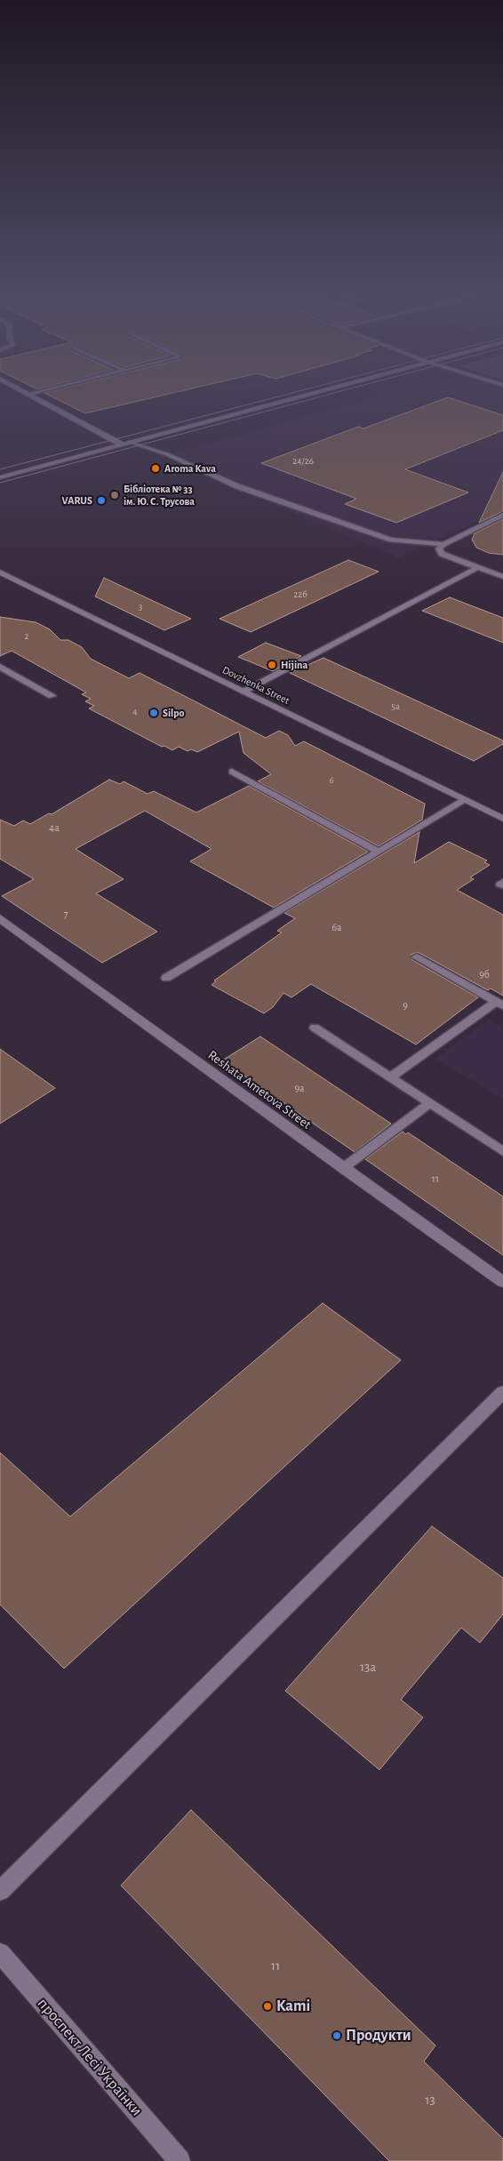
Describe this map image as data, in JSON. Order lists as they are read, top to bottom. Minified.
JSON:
{"streets":{"street":["Dovzhenka Street","Reshata Ametova Street","проспект Лесі Українки"]},"places":["Aroma Kava","Бібліотека № 33 ім. Ю. С. Трусова","VARUS","Hijina","Silpo","Kami","Продукти"],"house_numbers":["24/26","22б","3","2","5а","4","6","4а","7","6а","9б","9","9а","11","13а","11","13"]}
